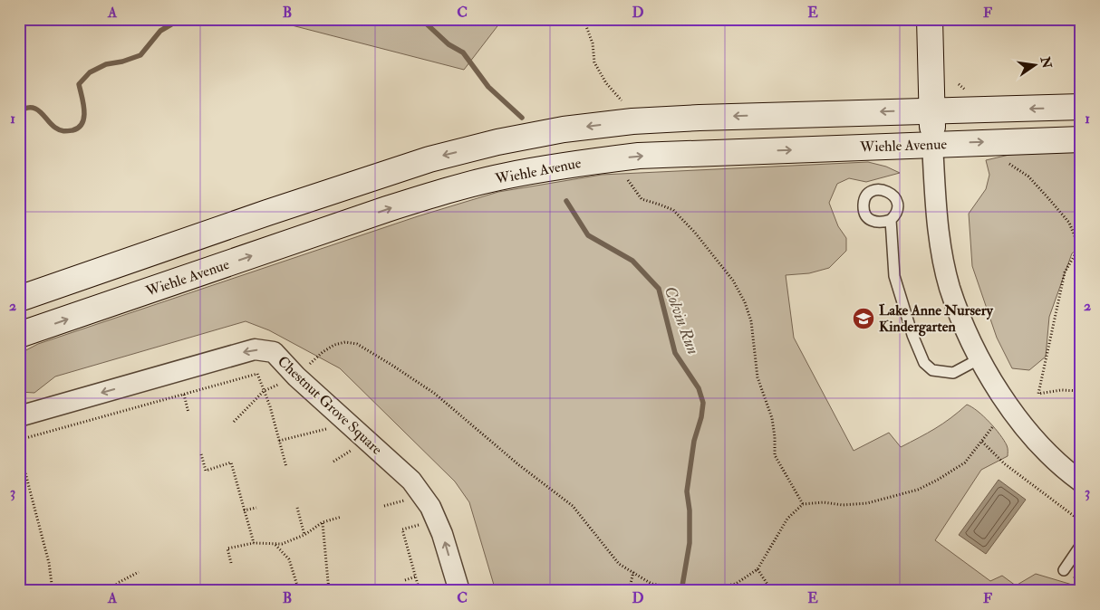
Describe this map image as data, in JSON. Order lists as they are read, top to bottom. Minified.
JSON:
{"streets":{"main road":["Wiehle Avenue"],"street":["Chestnut Grove Square"]},"one_way":["Chestnut Grove Square"],"water":["Colvin Run"],"places":{"school or university":["Lake Anne Nursery Kindergarten"]},"north":"right","grid":{"columns":["A","B","C","D","E","F"],"rows":["1","2","3"]}}
